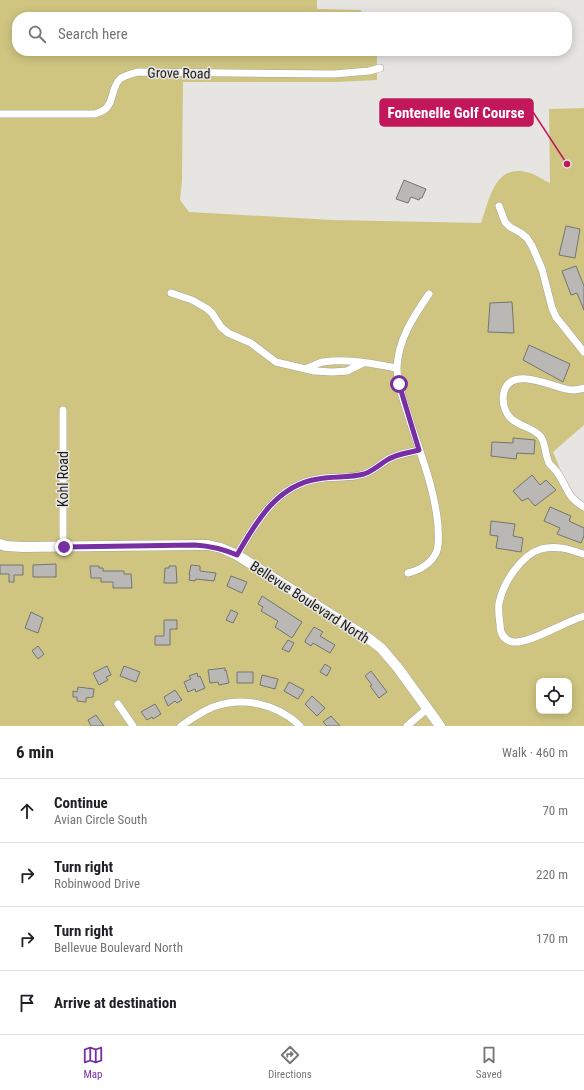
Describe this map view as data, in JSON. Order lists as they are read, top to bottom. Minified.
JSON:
{"streets":{"main road":["Bellevue Boulevard North"],"street":["Grove Road","Kohl Road"]},"crossings":[["Kohl Road","Bellevue Boulevard North"]],"places":["Fontenelle Golf Course"],"page":{"search":"Search here","heading":["6 min","Walk · 460 m"],"list":[["Continue","Avian Circle South","70 m"],["Turn right","Robinwood Drive","220 m"],["Turn right","Bellevue Boulevard North","170 m"],"Arrive at destination"],"nav":["Map","Directions","Saved"]}}
